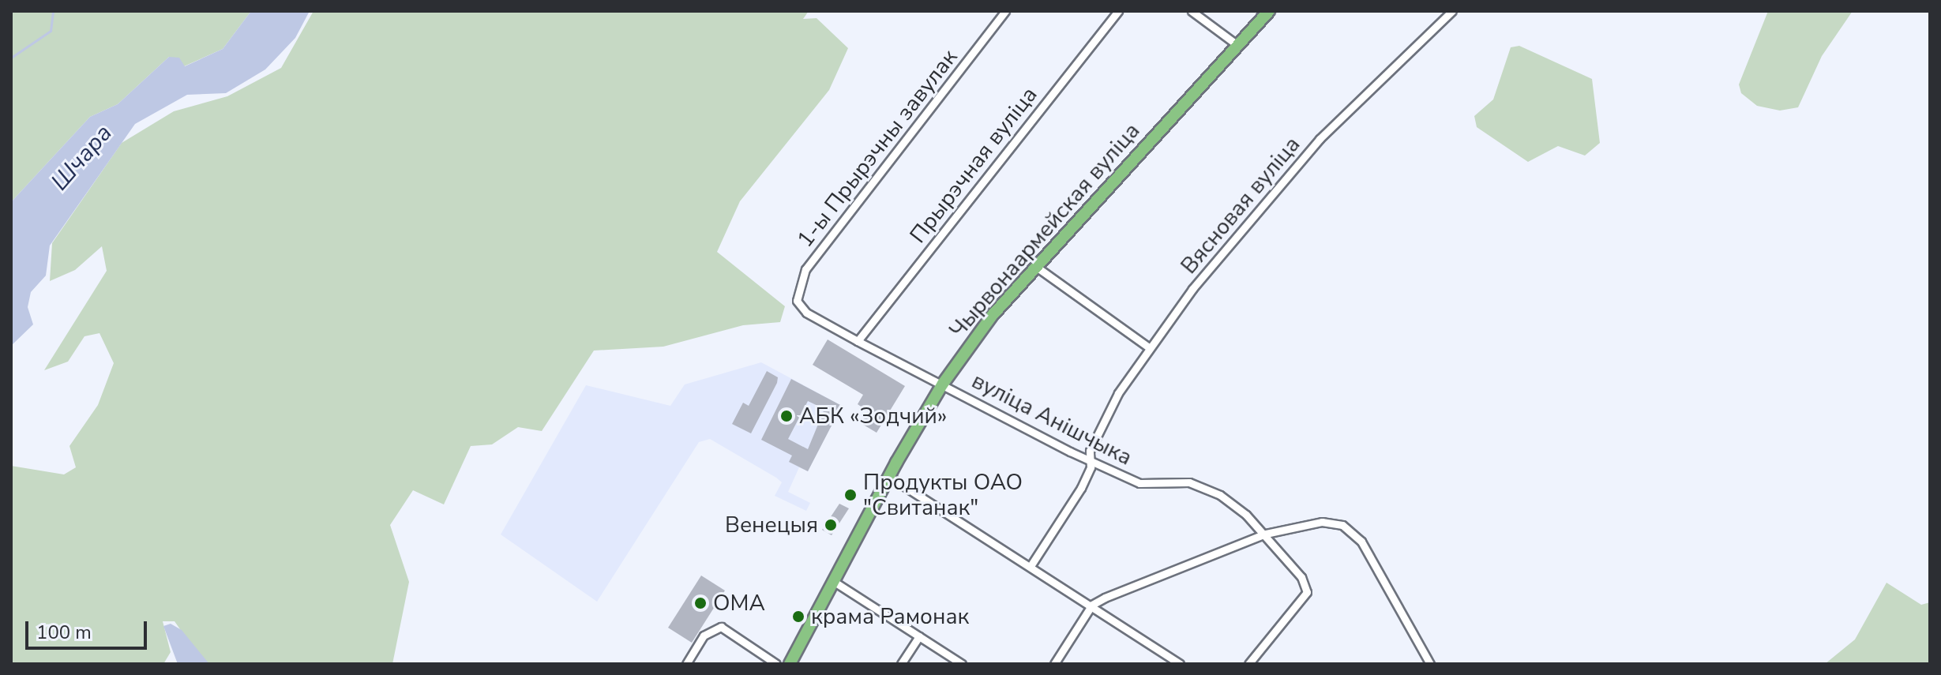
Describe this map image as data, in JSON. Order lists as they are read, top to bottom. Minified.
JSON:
{"streets":{"highway":["Чырвонаармейская вуліца"],"street":["1-ы Прырэчны завулак","Прырэчная вуліца","Вясновая вуліца","вуліца Анішчыка"]},"crossings":[["1-ы Прырэчны завулак","вуліца Анішчыка"],["Прырэчная вуліца","вуліца Анішчыка"],["Вясновая вуліца","вуліца Анішчыка"],["Чырвонаармейская вуліца","вуліца Анішчыка"]],"water":["Шчара"],"places":["АБК «Зодчий»","Продукты ОАО \"Свитанак\"","Венецыя","ОМА","крама Рамонак"],"scale_bar":"100 m"}
